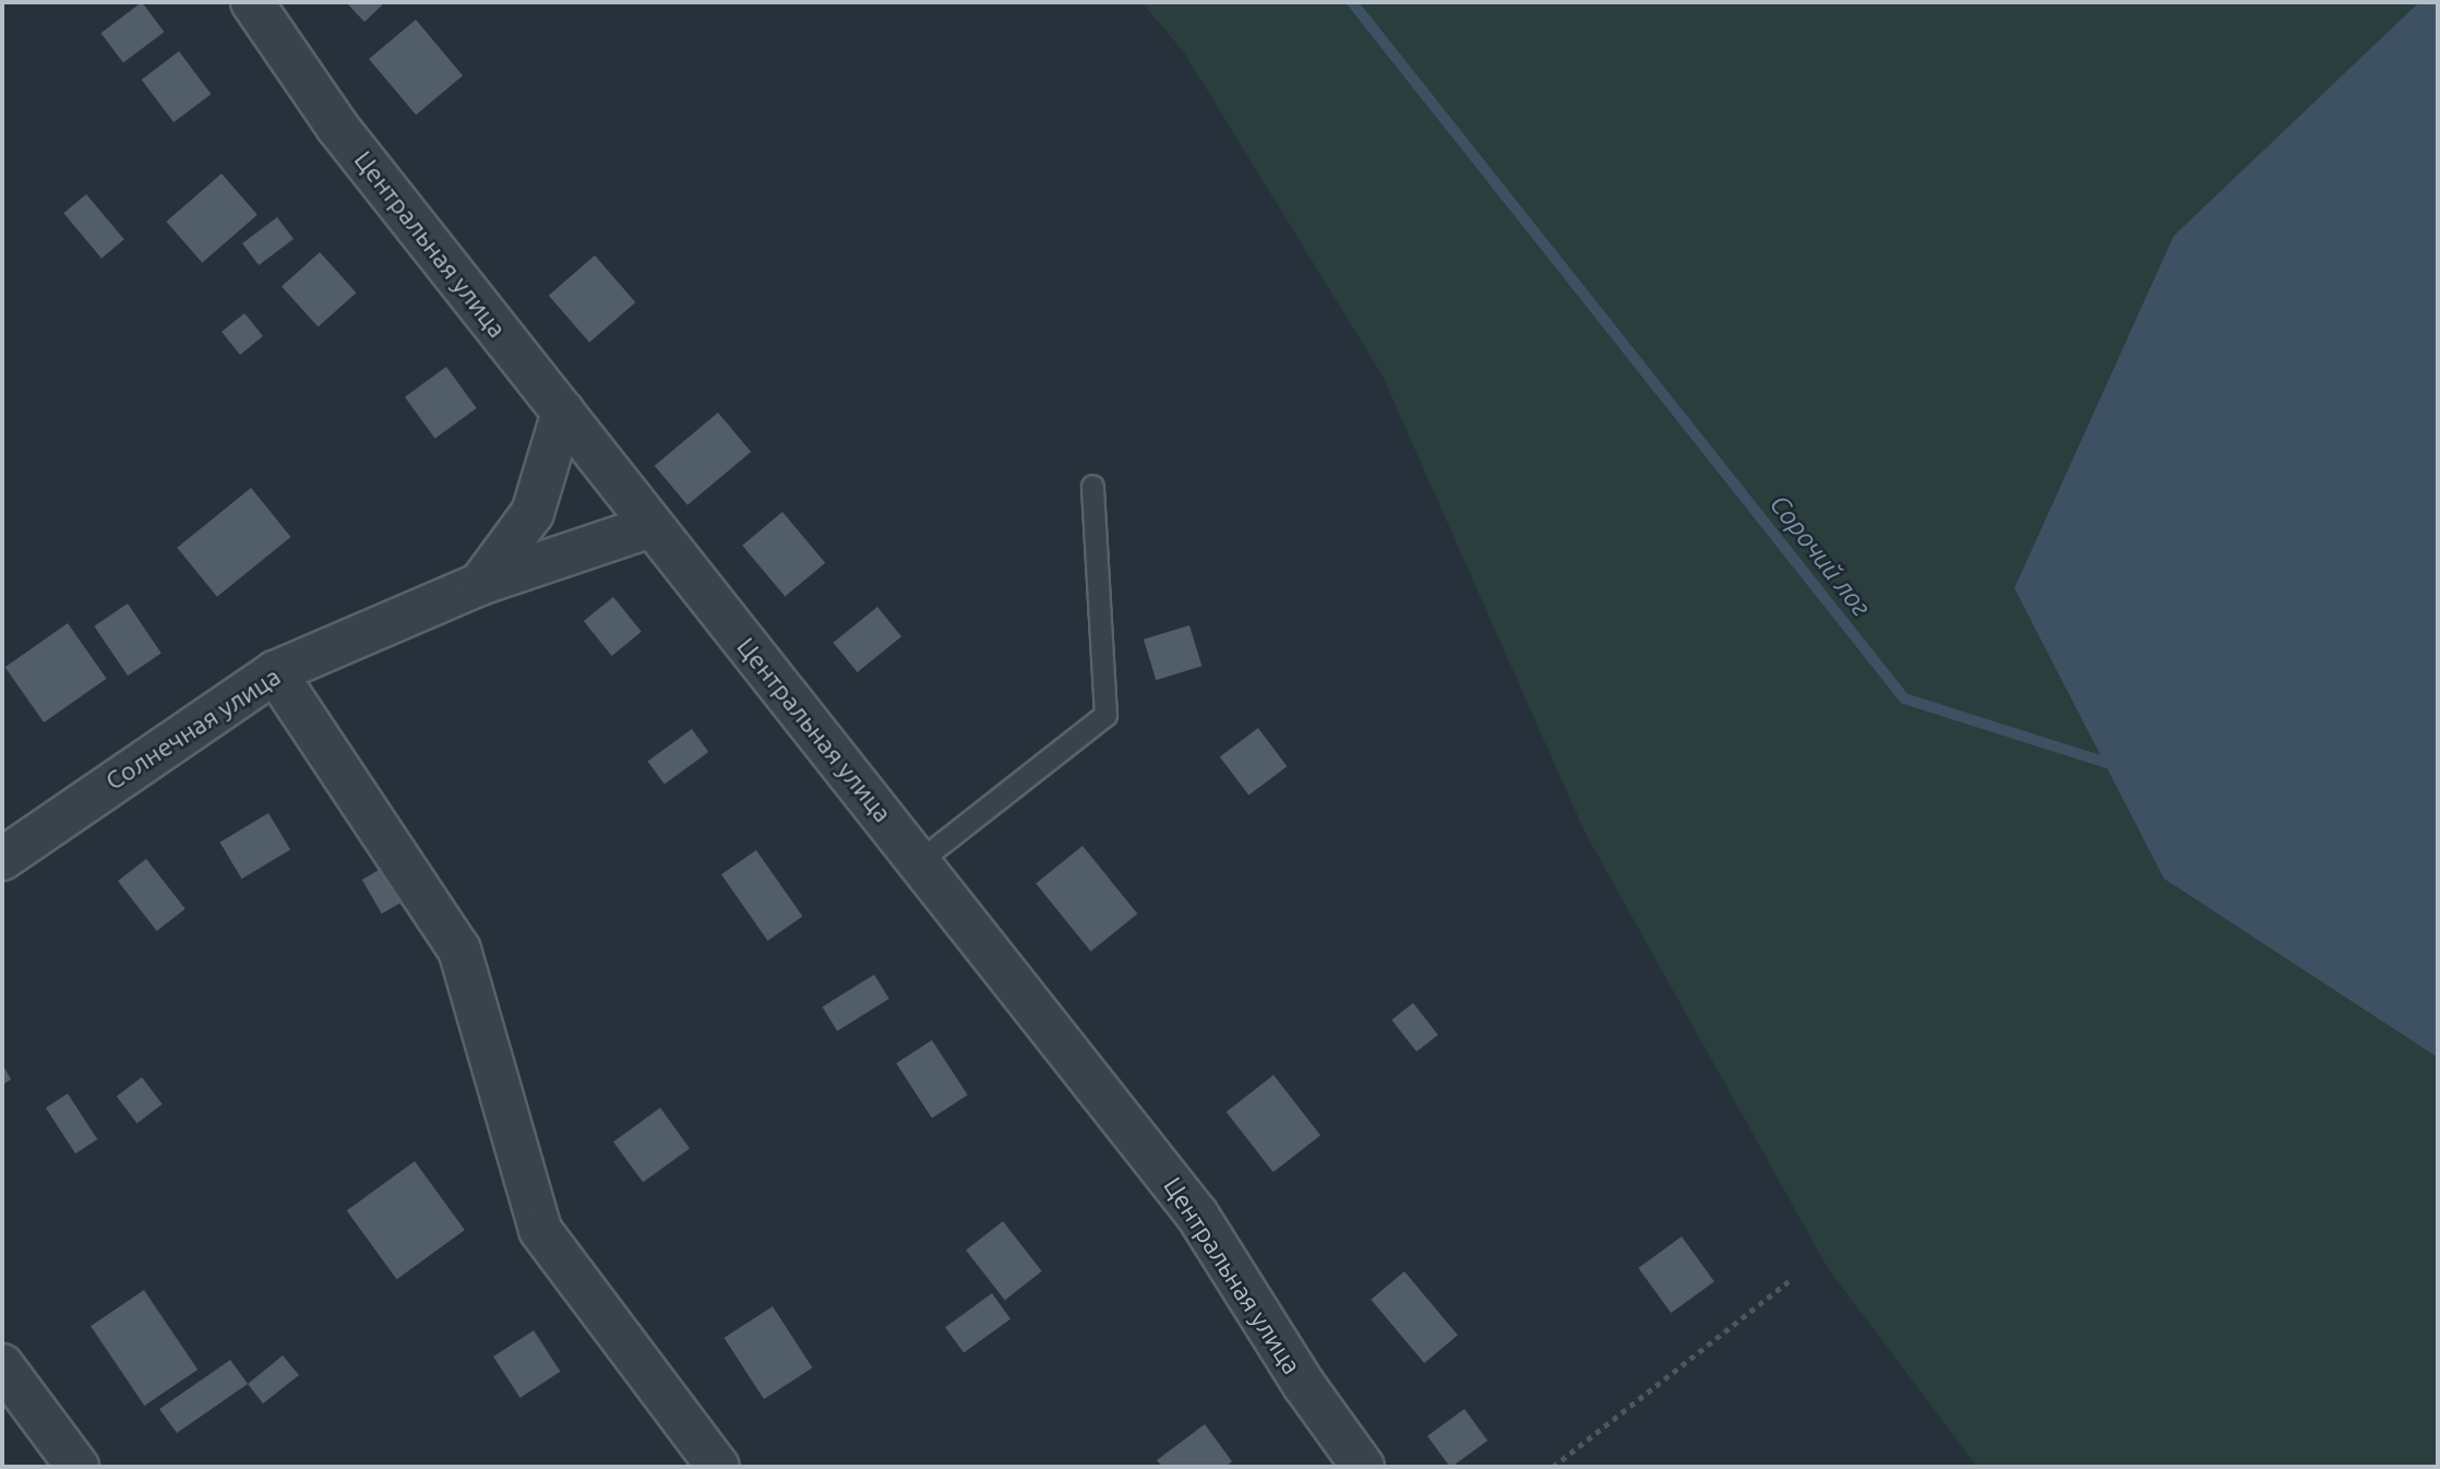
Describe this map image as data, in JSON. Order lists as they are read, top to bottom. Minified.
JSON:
{"streets":{"street":["Центральная улица","Солнечная улица"]},"crossings":[["Центральная улица","Солнечная улица"]],"water":["Сорочий лог"]}
